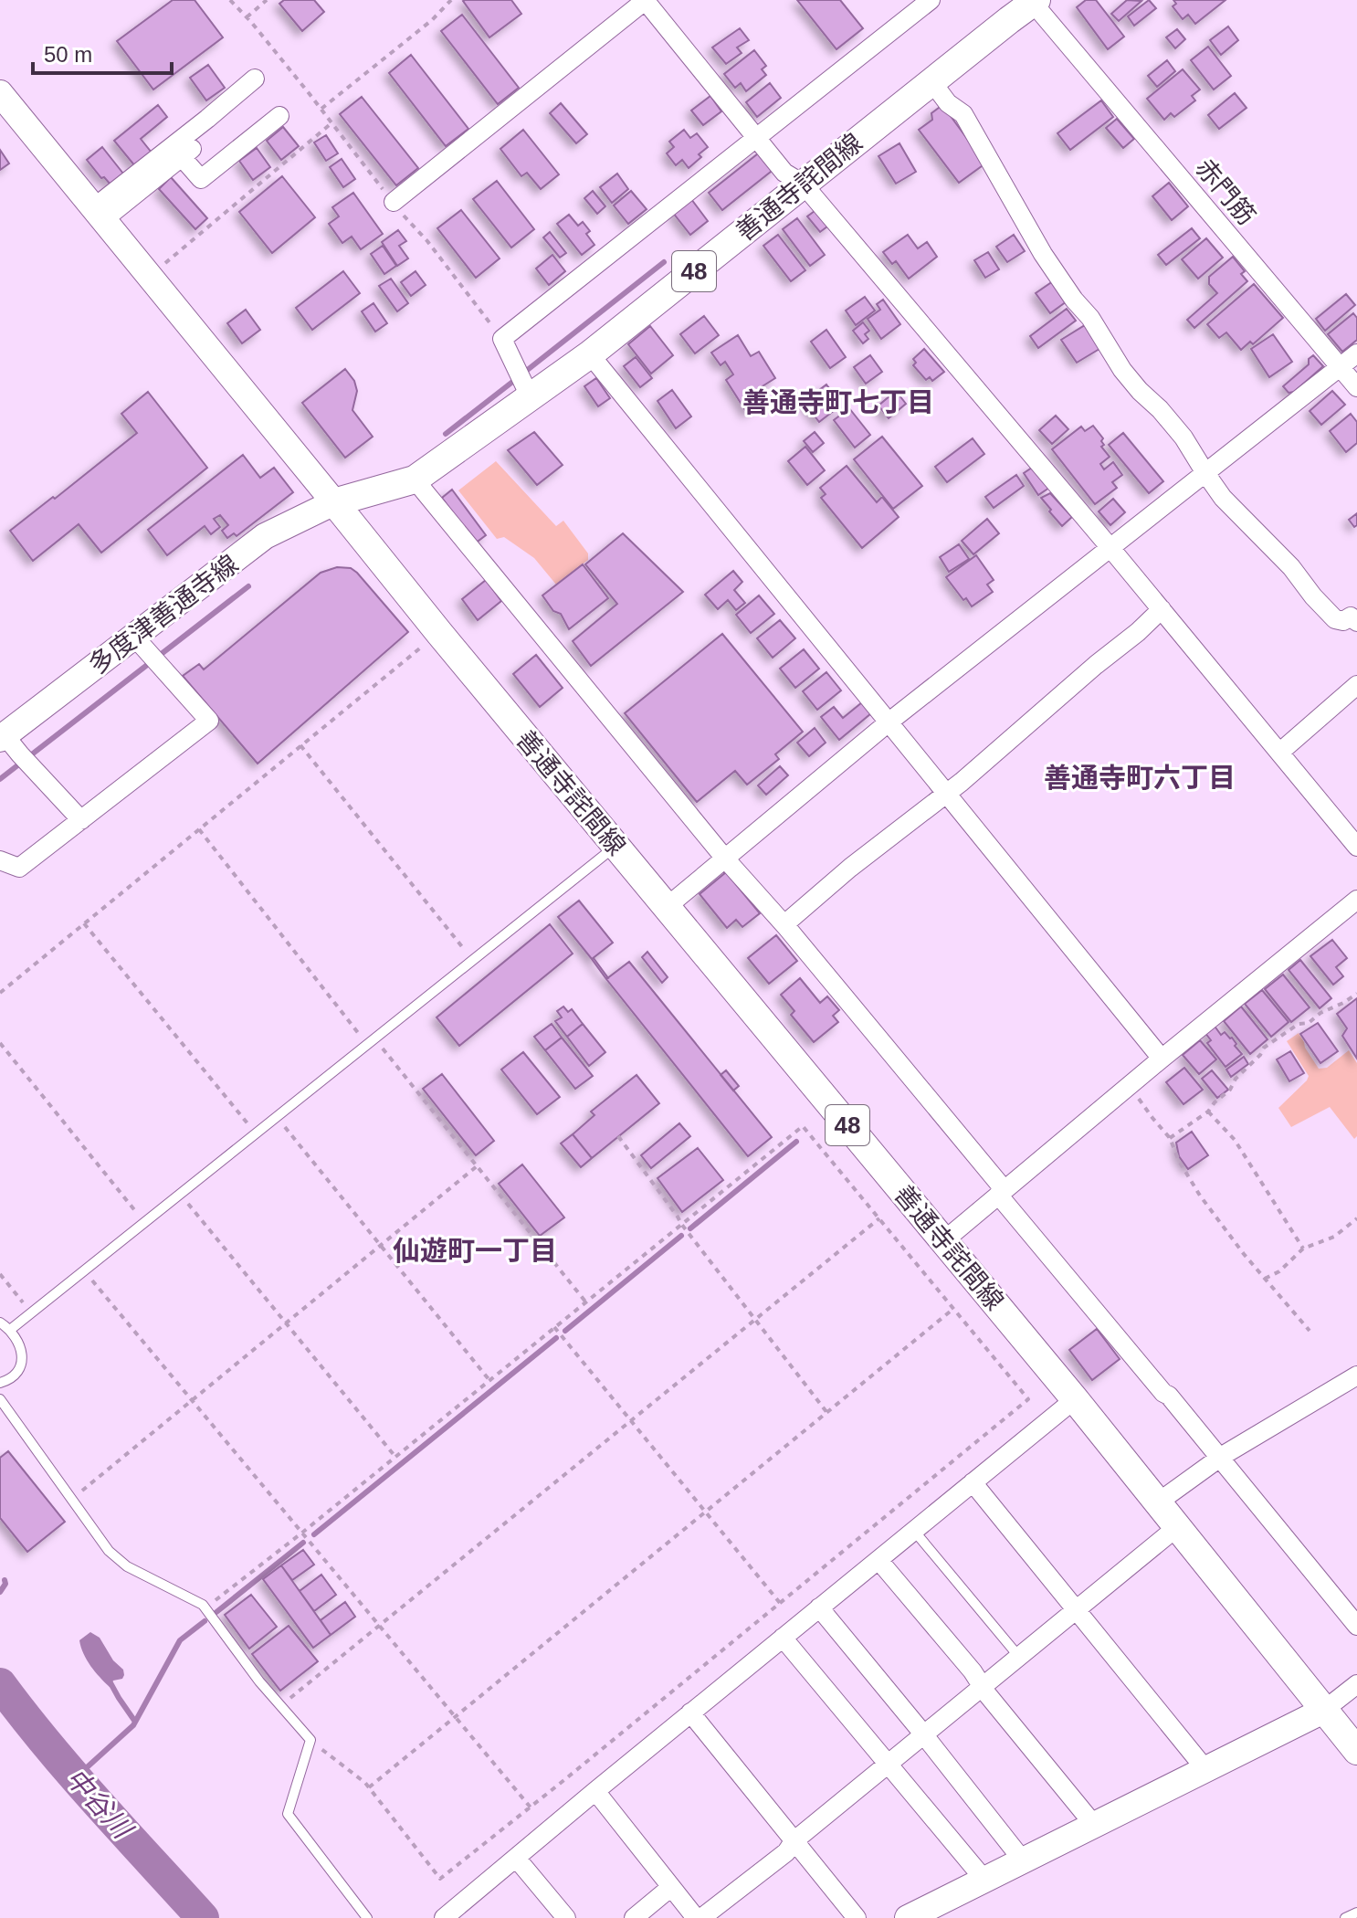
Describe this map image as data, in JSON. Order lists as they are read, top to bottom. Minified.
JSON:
{"streets":{"main road":["善通寺詫間線","48"],"street":["赤門筋","多度津善通寺線"]},"crossings":[["善通寺詫間線","赤門筋"],["善通寺詫間線","多度津善通寺線"]],"districts":["善通寺町七丁目","善通寺町六丁目","仙遊町一丁目"],"water":["中谷川"],"scale_bar":"50 m"}
